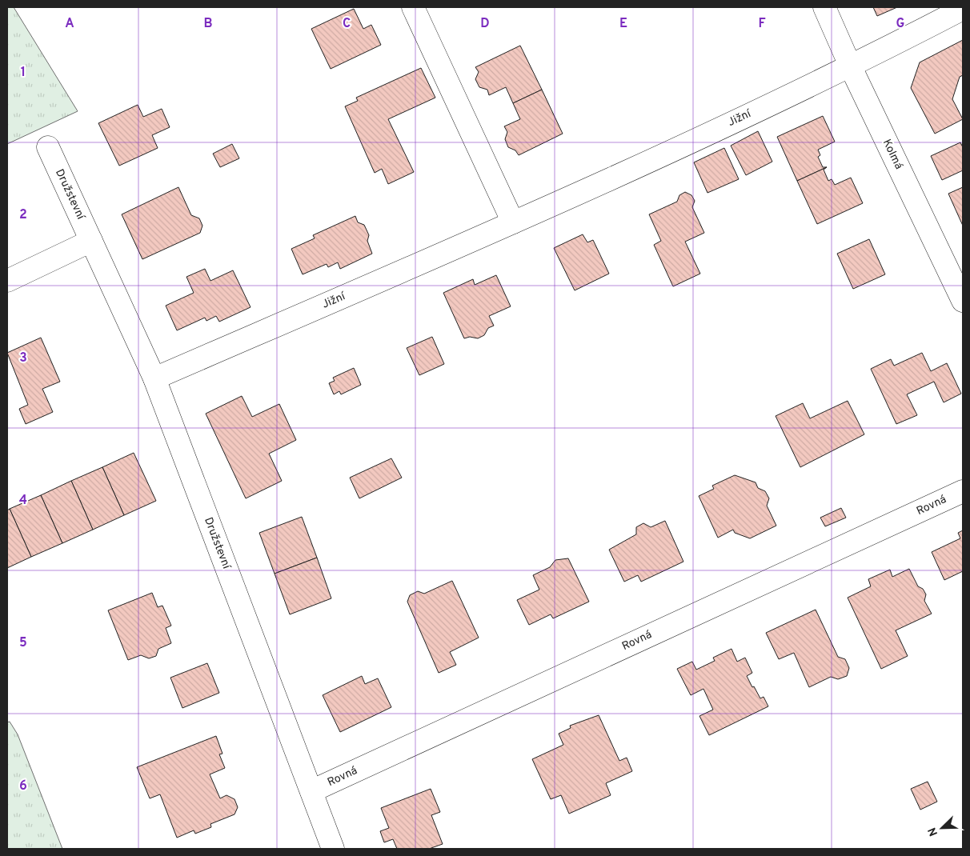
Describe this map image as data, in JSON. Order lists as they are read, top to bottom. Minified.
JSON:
{"streets":{"street":["Jižní","Kolmá","Družstevní","Rovná"]},"crossings":[["Jižní","Kolmá"],["Jižní","Družstevní"],["Družstevní","Rovná"]],"north":"bottom left","grid":{"columns":["A","B","C","D","E","F","G"],"rows":["1","2","3","4","5","6"]}}
